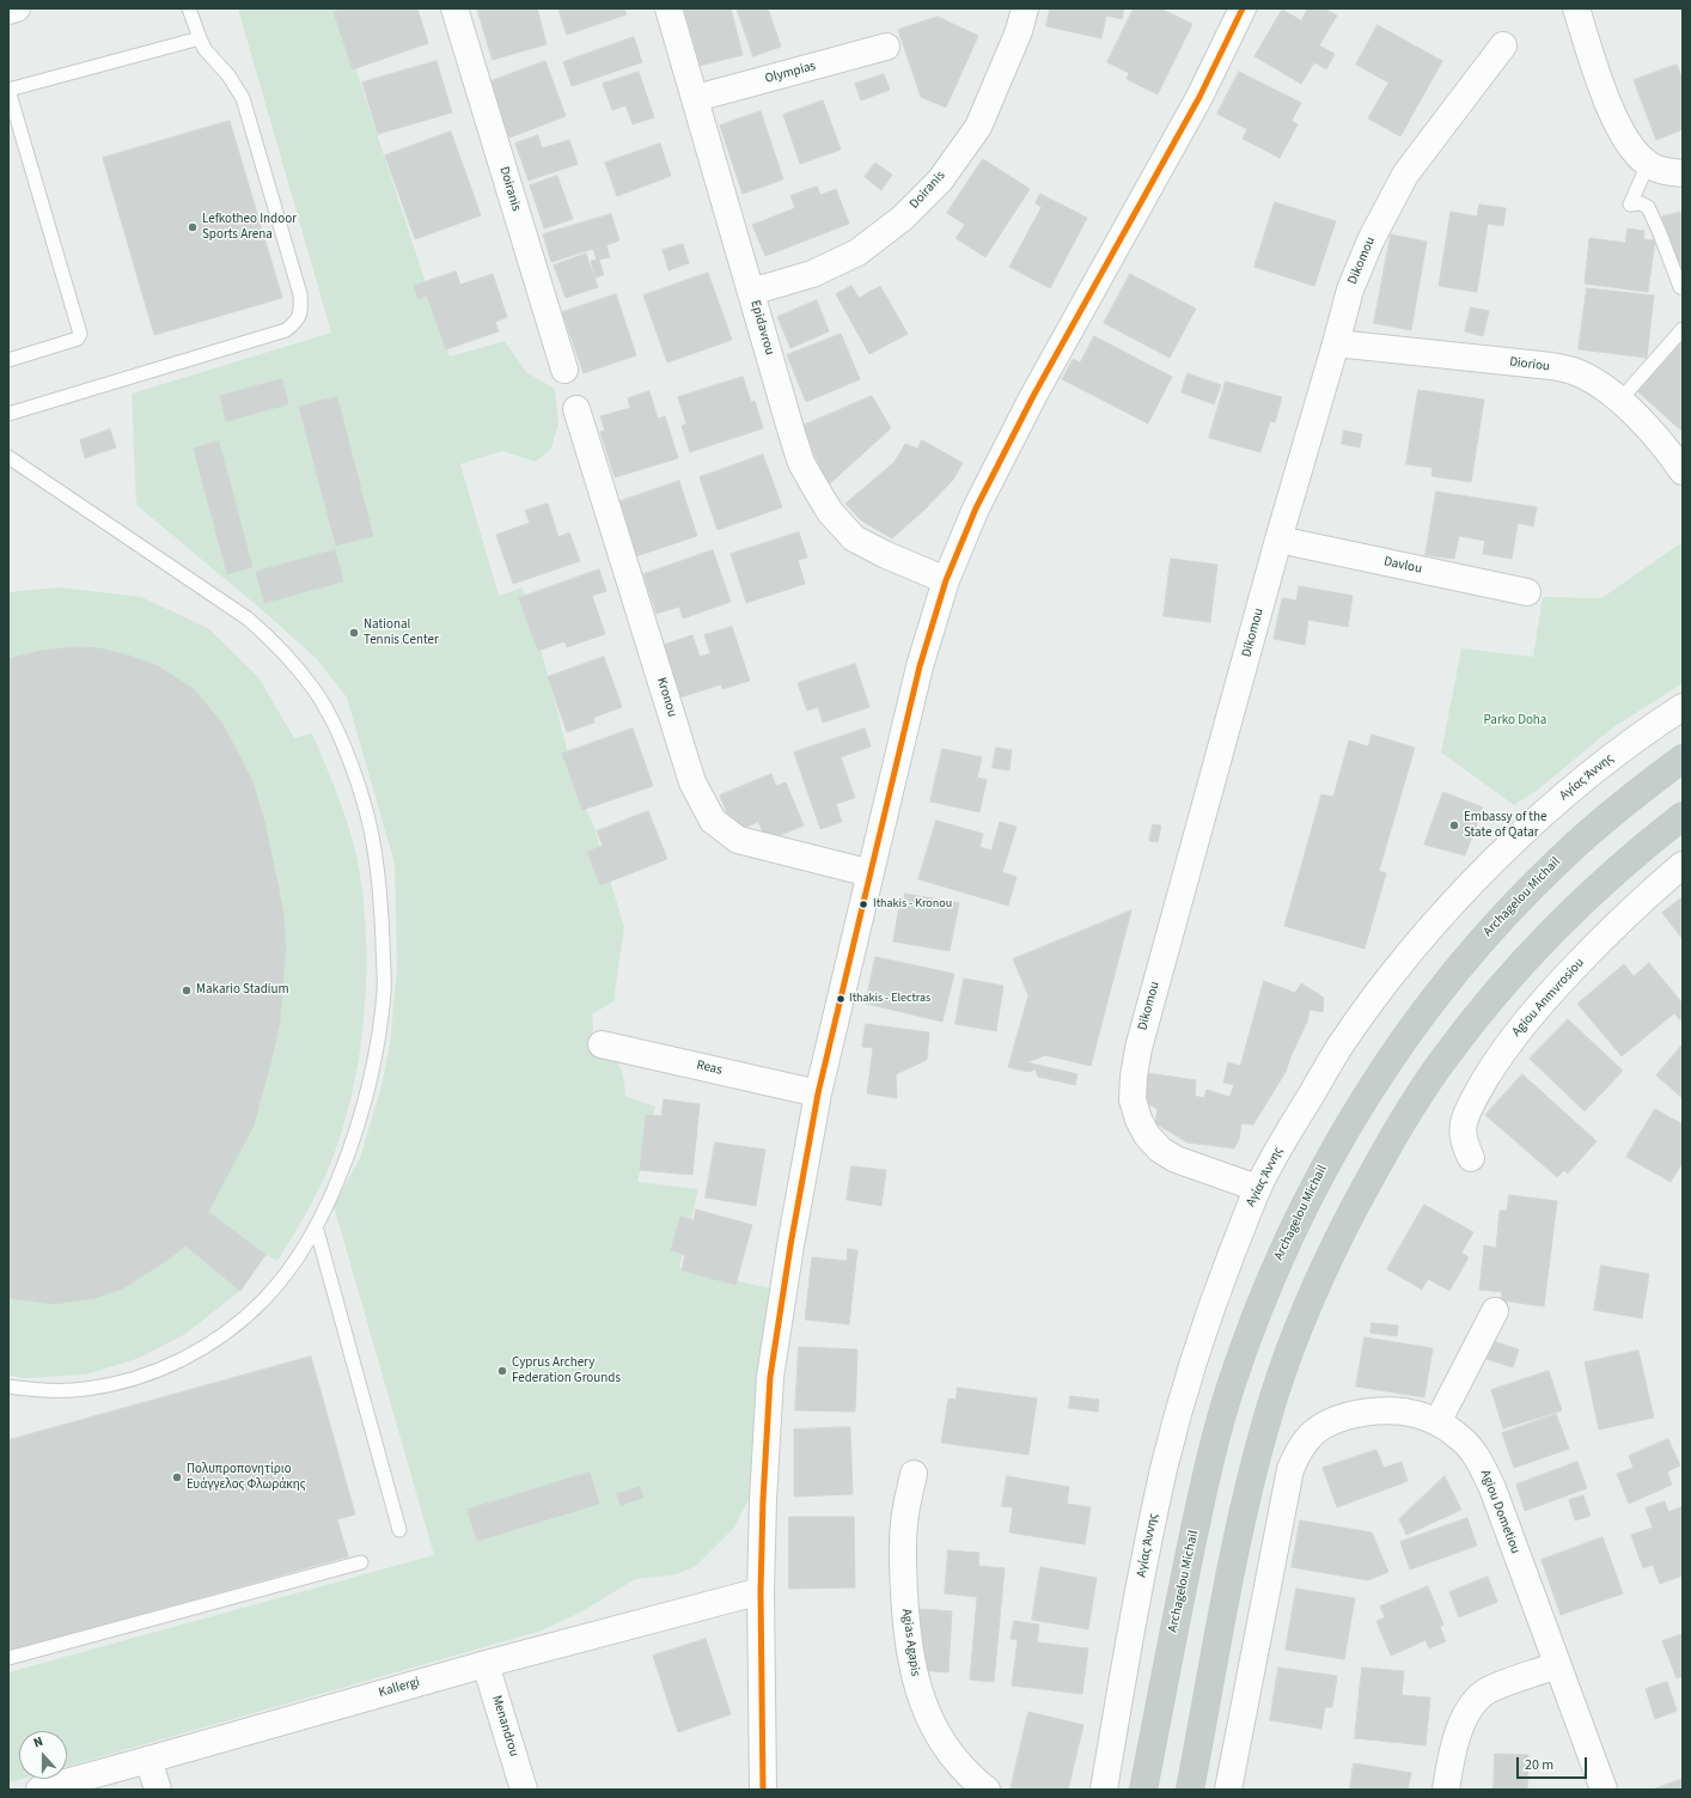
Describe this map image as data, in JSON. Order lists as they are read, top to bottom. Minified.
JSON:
{"streets":{"highway":["Archagelou Michail"],"street":["Olympias","Doiranis","Dikomou","Epidavrou","Dioriou","Davlou","Kronou","Αγίας Άννης","Agiou Anmvrosiou","Reas","Agiou Dometiou","Agias Agapis","Kallergi","Menandrou"]},"crossings":[["Olympias","Epidavrou"],["Doiranis","Epidavrou"],["Dikomou","Dioriou"],["Dikomou","Davlou"],["Dikomou","Αγίας Άννης"],["Kallergi","Menandrou"]],"parks":["Parko Doha"],"places":["Lefkotheo Indoor Sports Arena","National Tennis Center","Embassy of the State of Qatar","Ithakis - Kronou","Makario Stadium","Ithakis - Electras","Cyprus Archery Federation Grounds","Πολυπροπονητίριο Ευάγγελος Φλωράκης"],"scale_bar":"20 m","north":"top"}
